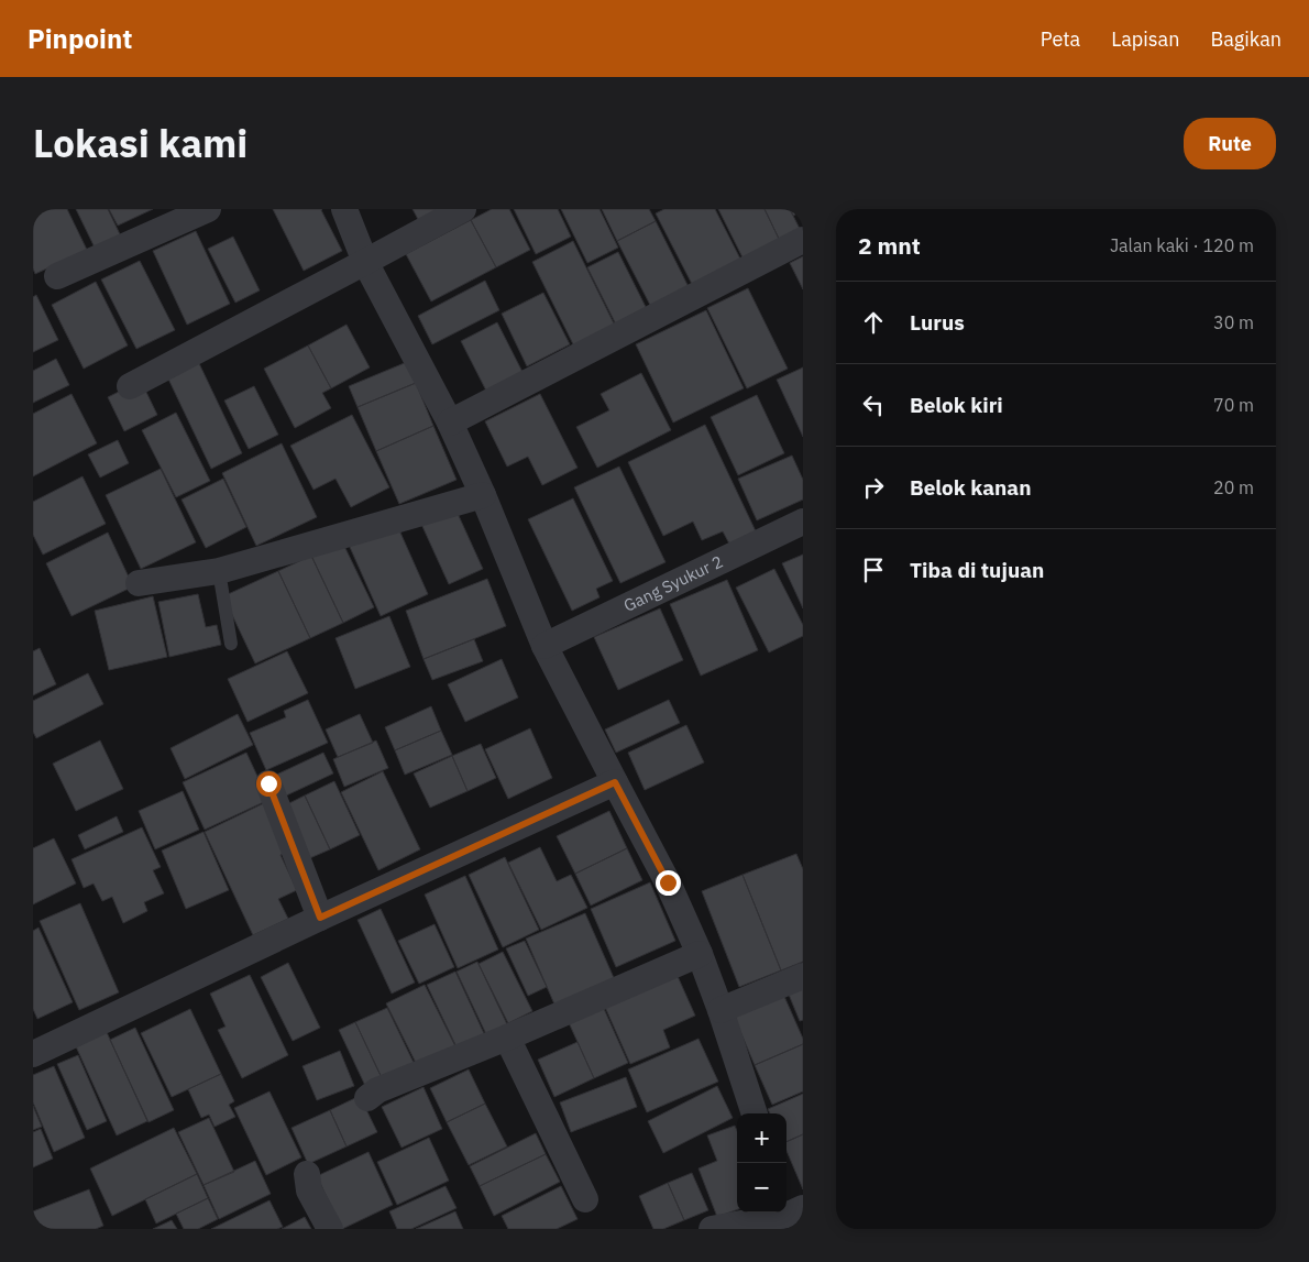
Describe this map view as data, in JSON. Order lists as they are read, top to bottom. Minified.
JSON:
{"streets":{"street":["Gang Syukur 2"]},"page":{"header":"Pinpoint","nav":["Peta","Lapisan","Bagikan"],"title":"Lokasi kami","buttons":"Rute","heading":["2 mnt","Jalan kaki · 120 m"],"list":[["Lurus","30 m"],["Belok kiri","70 m"],["Belok kanan","20 m"],"Tiba di tujuan"],"map_buttons":["+","−"]}}
